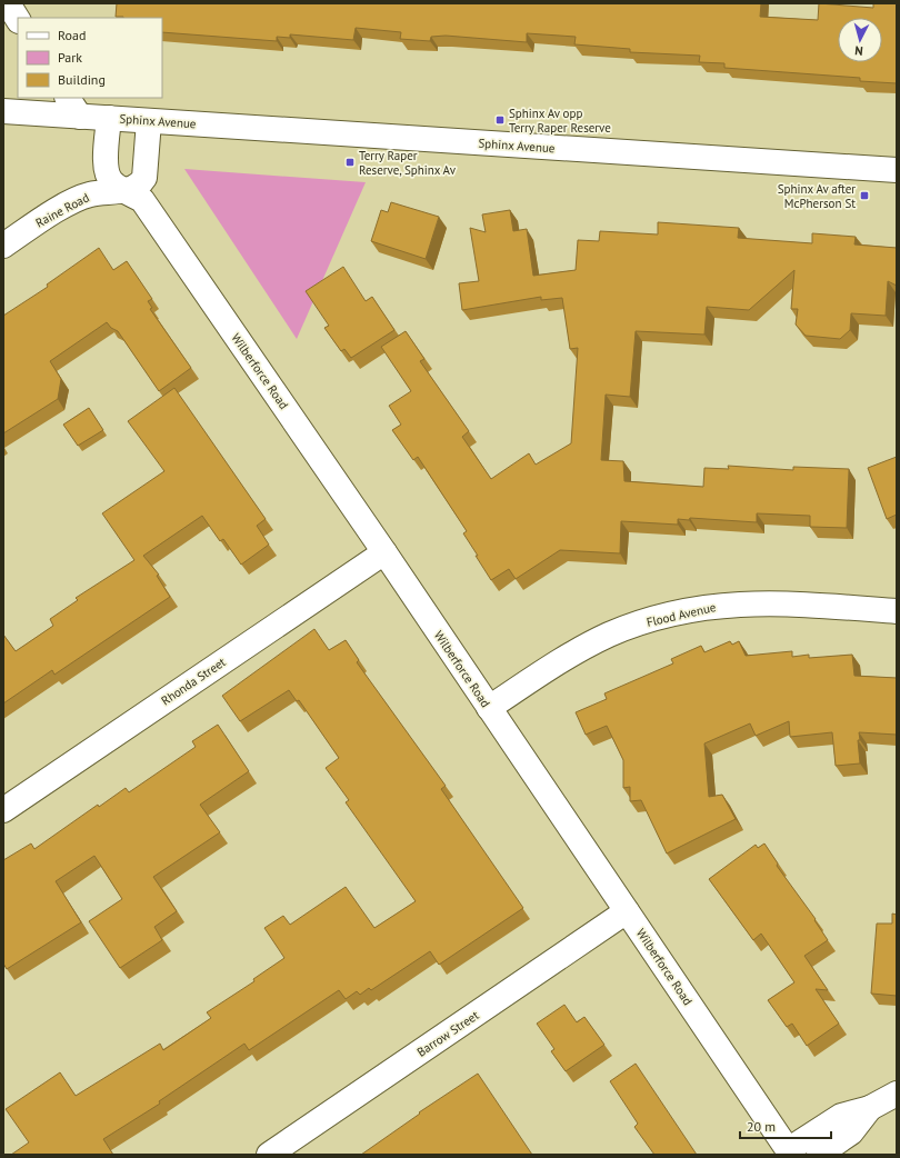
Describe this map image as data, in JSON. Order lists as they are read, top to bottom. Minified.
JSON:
{"streets":{"street":["Sphinx Avenue","Raine Road","Wilberforce Road","Flood Avenue","Rhonda Street","Barrow Street"]},"crossings":[["Sphinx Avenue","Wilberforce Road"],["Raine Road","Wilberforce Road"],["Wilberforce Road","Flood Avenue"],["Wilberforce Road","Rhonda Street"],["Wilberforce Road","Barrow Street"]],"places":{"transit":["Sphinx Av opp Terry Raper Reserve","Terry Raper Reserve, Sphinx Av","Sphinx Av after McPherson St"]},"legend":["Road","Park","Building"],"scale_bar":"20 m","north":"bottom"}
